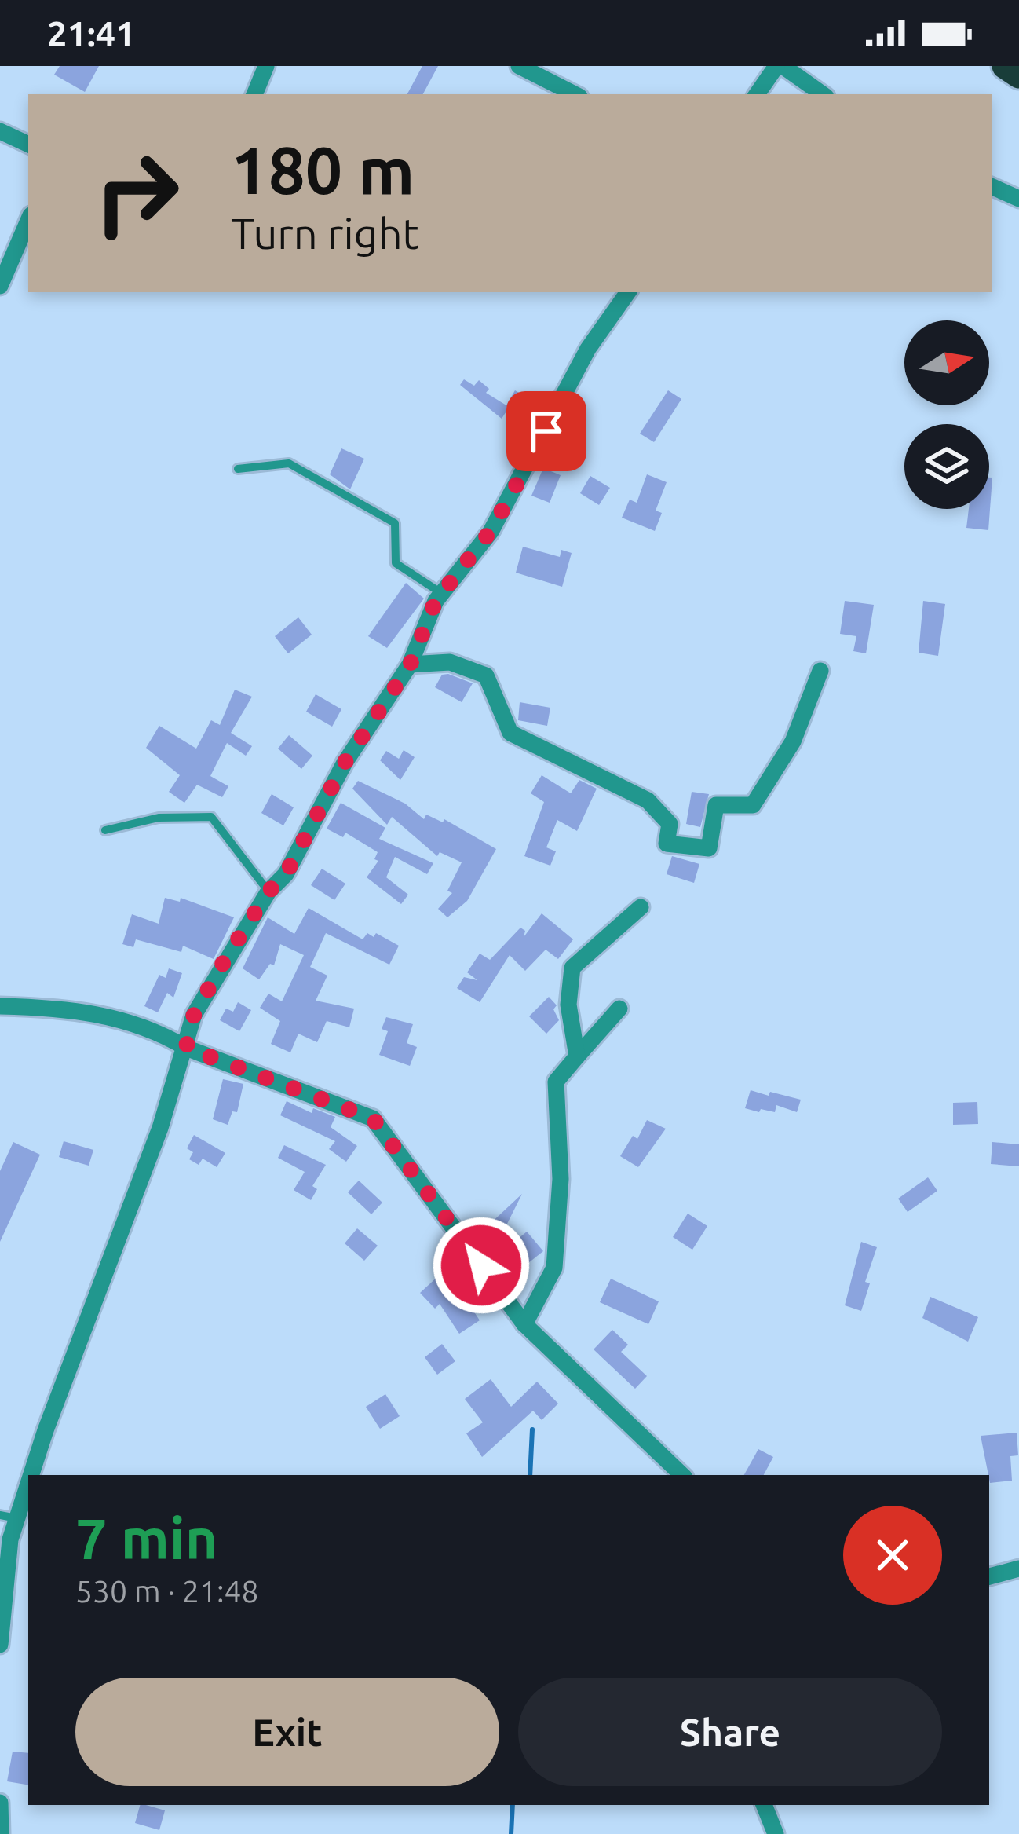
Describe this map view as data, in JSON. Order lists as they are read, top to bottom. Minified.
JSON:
{"north":"right","page":{"status":"21:41","turn":["180 m","Turn right"],"heading":["7 min","530 m · 21:48"],"buttons":["Exit","Share"]}}
